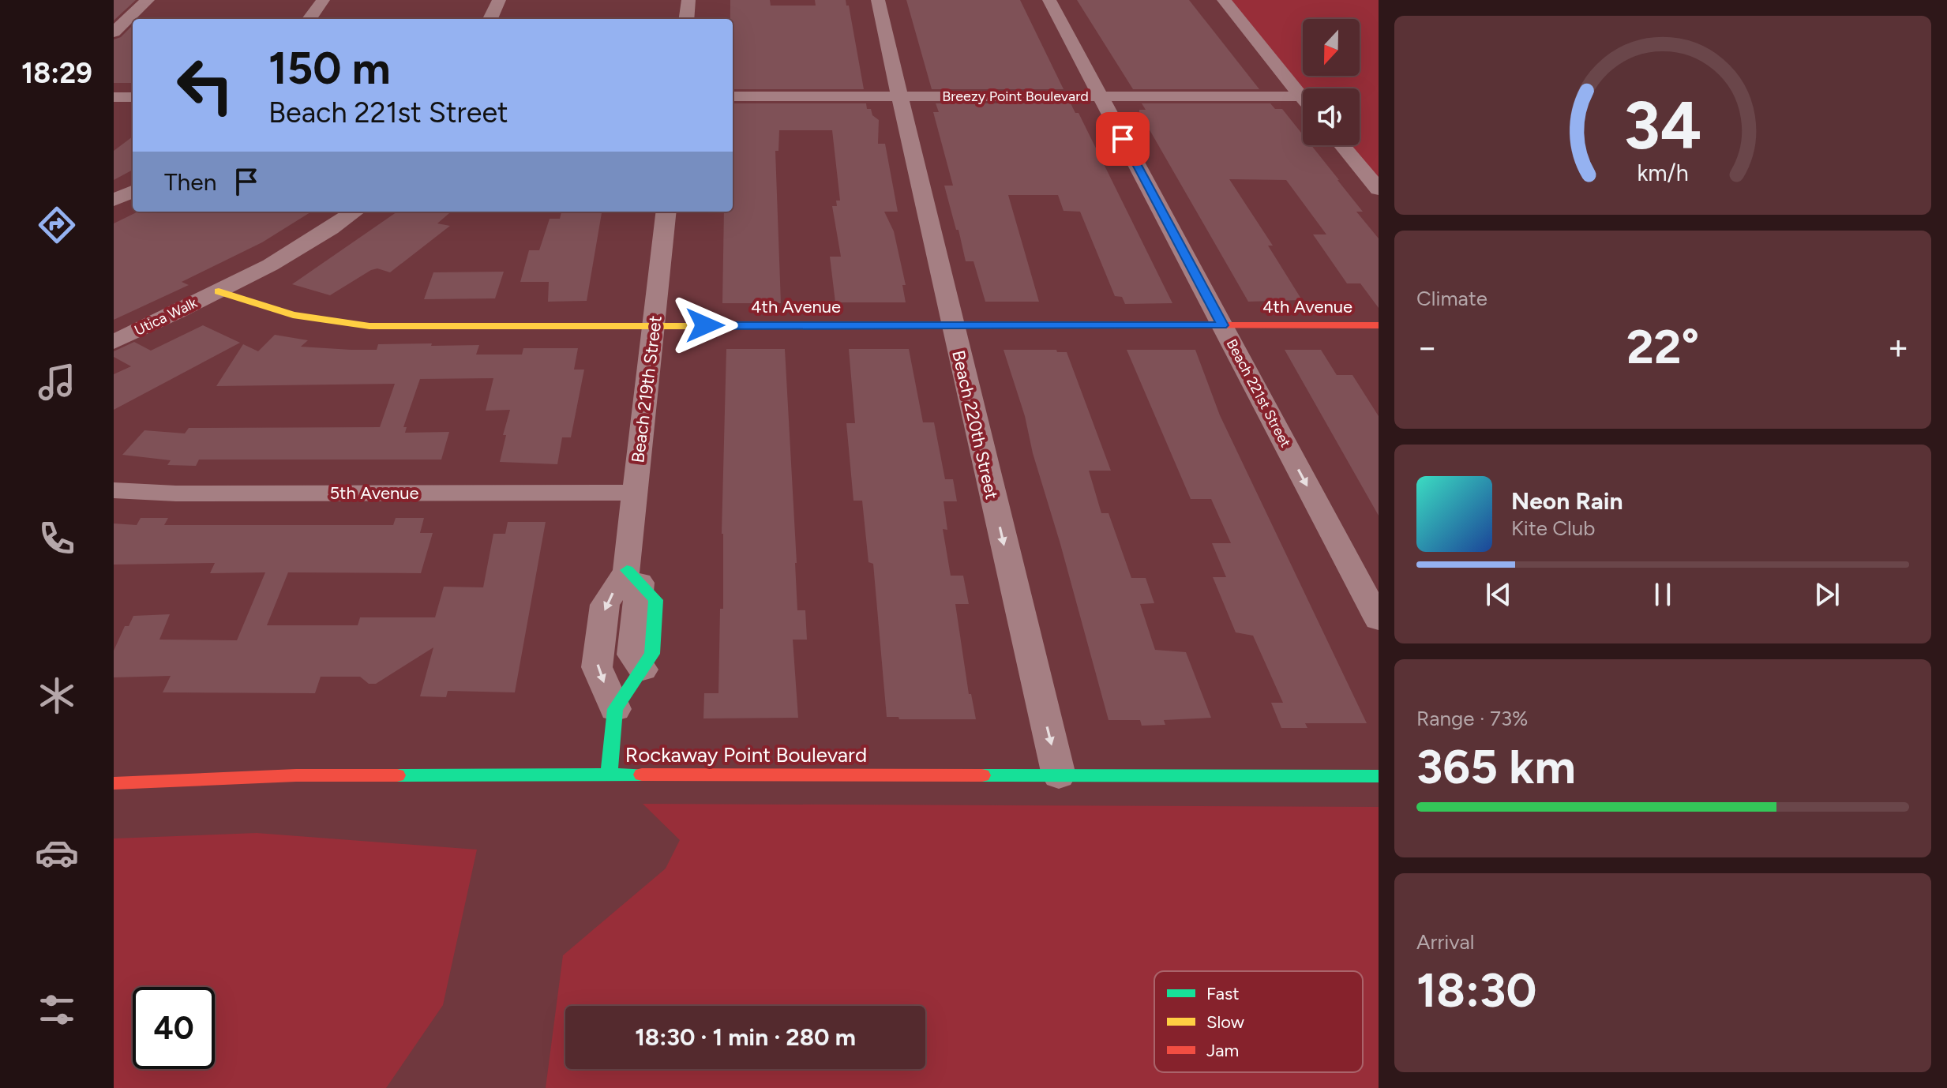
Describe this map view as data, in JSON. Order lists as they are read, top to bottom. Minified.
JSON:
{"streets":{"street":["Breezy Point Boulevard","4th Avenue","Utica Walk","Beach 219th Street","Beach 221st Street","Beach 220th Street","5th Avenue","Rockaway Point Boulevard"]},"crossings":[["Breezy Point Boulevard","Beach 221st Street"],["Breezy Point Boulevard","Beach 220th Street"],["4th Avenue","Utica Walk"],["4th Avenue","Beach 219th Street"],["4th Avenue","Beach 221st Street"],["4th Avenue","Beach 220th Street"],["Beach 219th Street","5th Avenue"],["Beach 219th Street","Rockaway Point Boulevard"],["Beach 220th Street","Rockaway Point Boulevard"]],"one_way":["Beach 221st Street","Beach 220th Street"],"legend":["Fast","Slow","Jam"],"north":"bottom","page":{"tabs":"18:29","turn":["150 m","Beach 221st Street"],"then":"Then","tile":["Climate",["Range · 73%","365 km"],["Arrival","18:30"]],"heat":["−","22°","+"],"song":["Neon Rain","Kite Club"],"limit":"40","trip":"18:30 · 1 min · 280 m","gauge":["34","km/h"]}}
